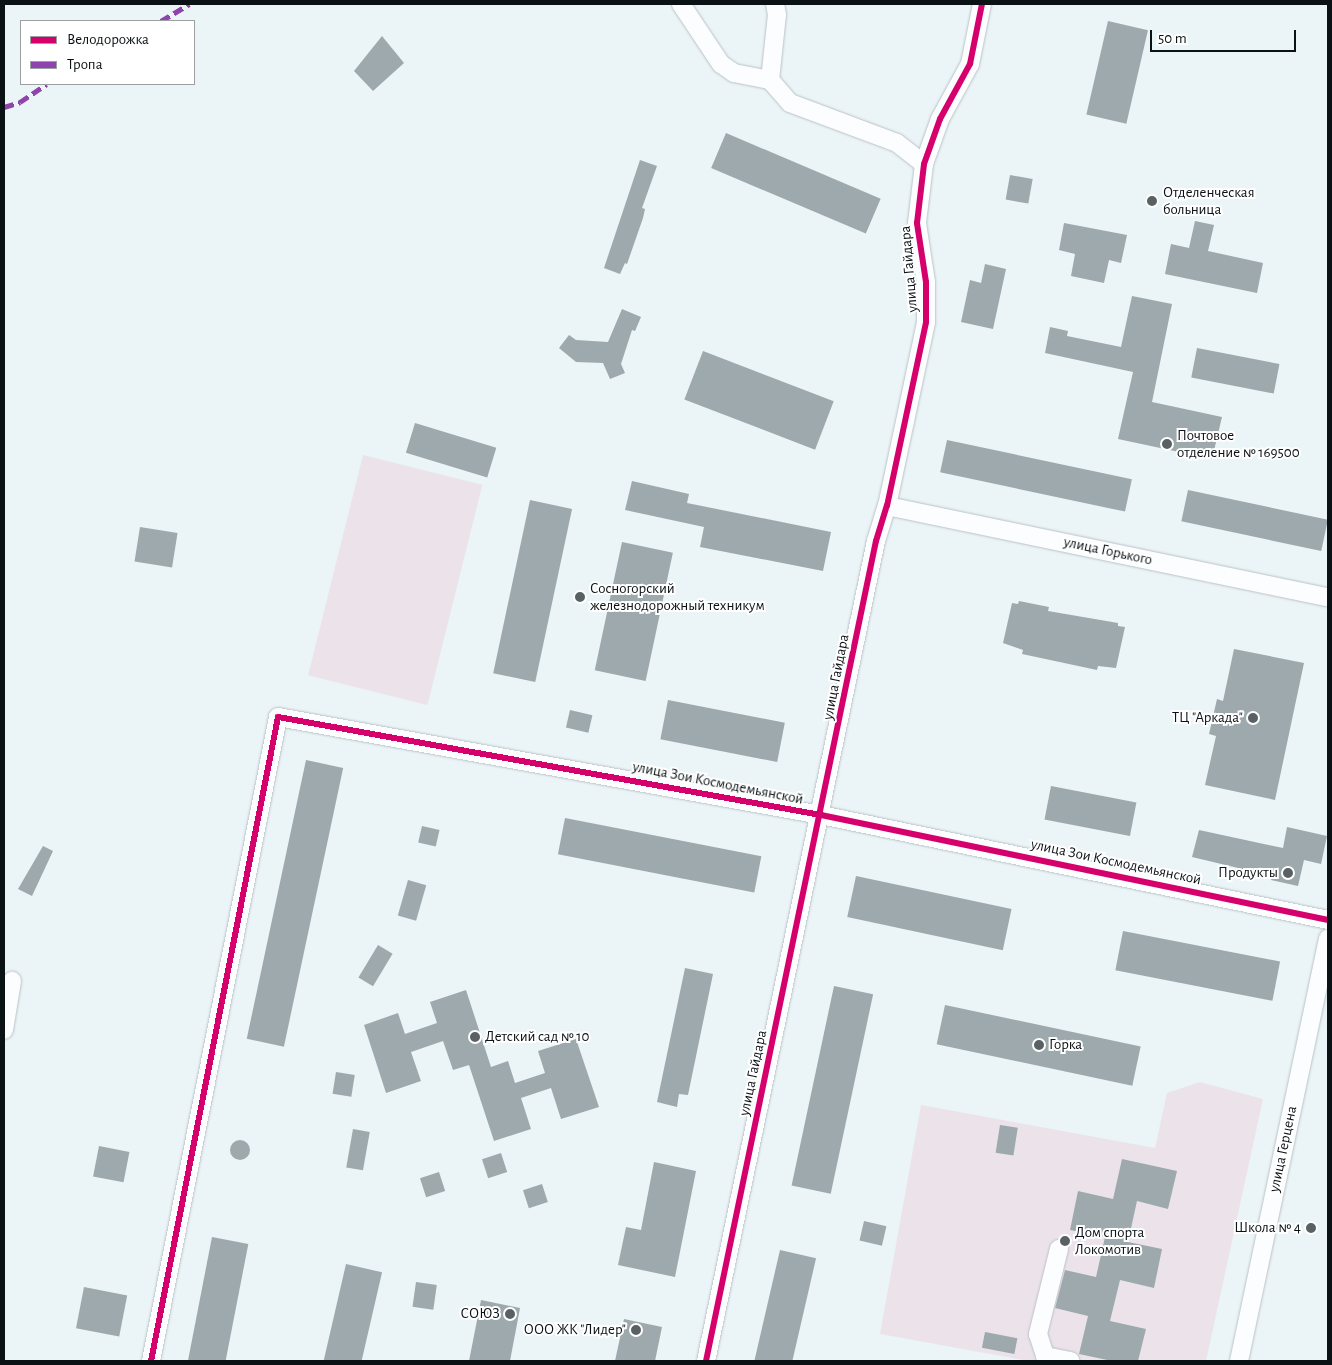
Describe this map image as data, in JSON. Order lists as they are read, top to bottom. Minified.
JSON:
{"streets":{"street":["улица Гайдара","улица Горького","улица Зои Космодемьянской","улица Герцена"]},"crossings":[["улица Гайдара","улица Горького"],["улица Гайдара","улица Зои Космодемьянской"]],"places":["Отделенческая больница","Почтовое отделение № 169500","Сосногорский железнодорожный техникум","ТЦ \"Аркада\"","Продукты","Детский сад № 10","Горка","Школа № 4","Дом спорта Локомотив","СОЮЗ","ООО ЖК \"Лидер\""],"legend":["Велодорожка","Тропа"],"scale_bar":"50 m"}
